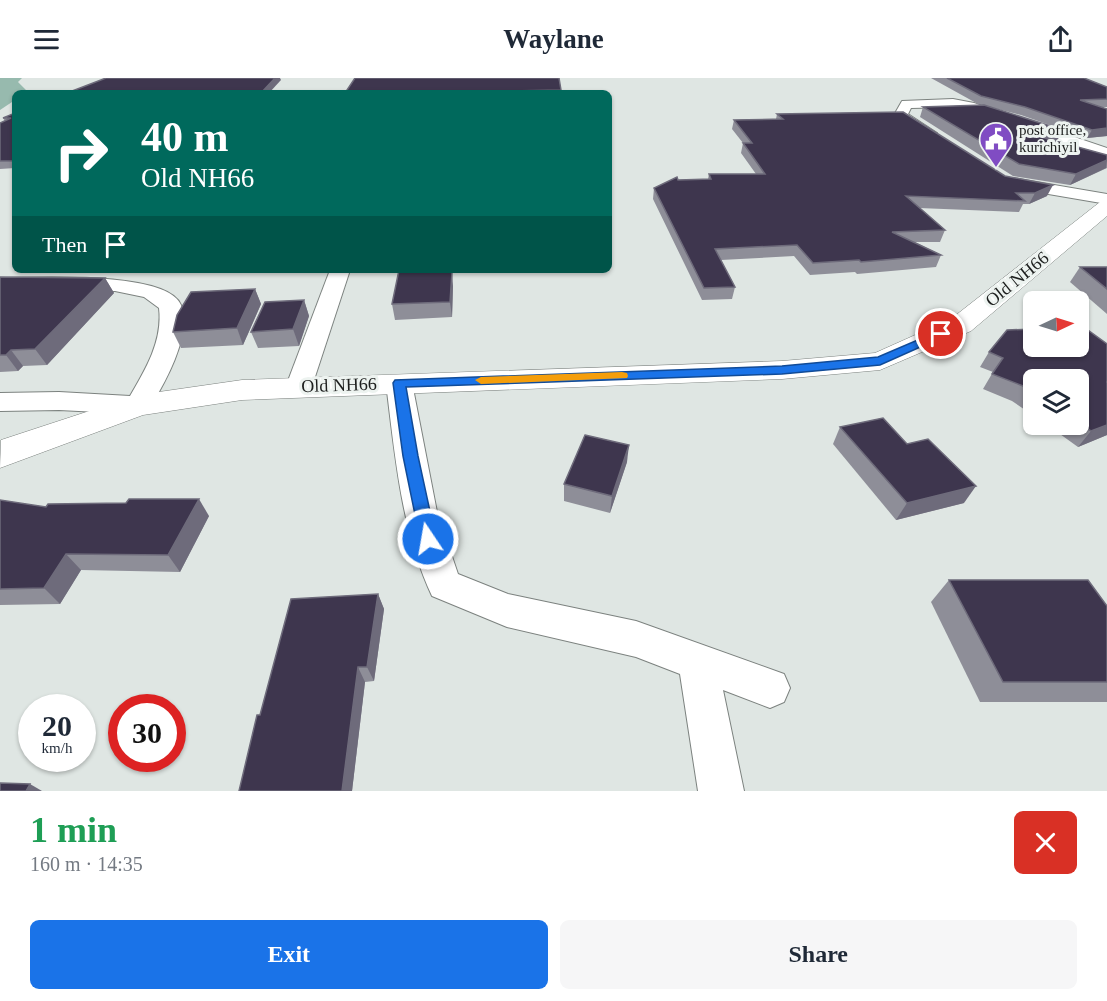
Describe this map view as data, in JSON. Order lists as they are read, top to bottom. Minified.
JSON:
{"streets":{"main road":["Old NH66"]},"places":{"public building":["post office, kurichiyil"]},"north":"right","page":{"header":"Waylane","turn":["40 m","Old NH66"],"then":"Then","speed":"20 km/h","limit":"30","heading":["1 min","160 m · 14:35"],"buttons":["Exit","Share"]}}
